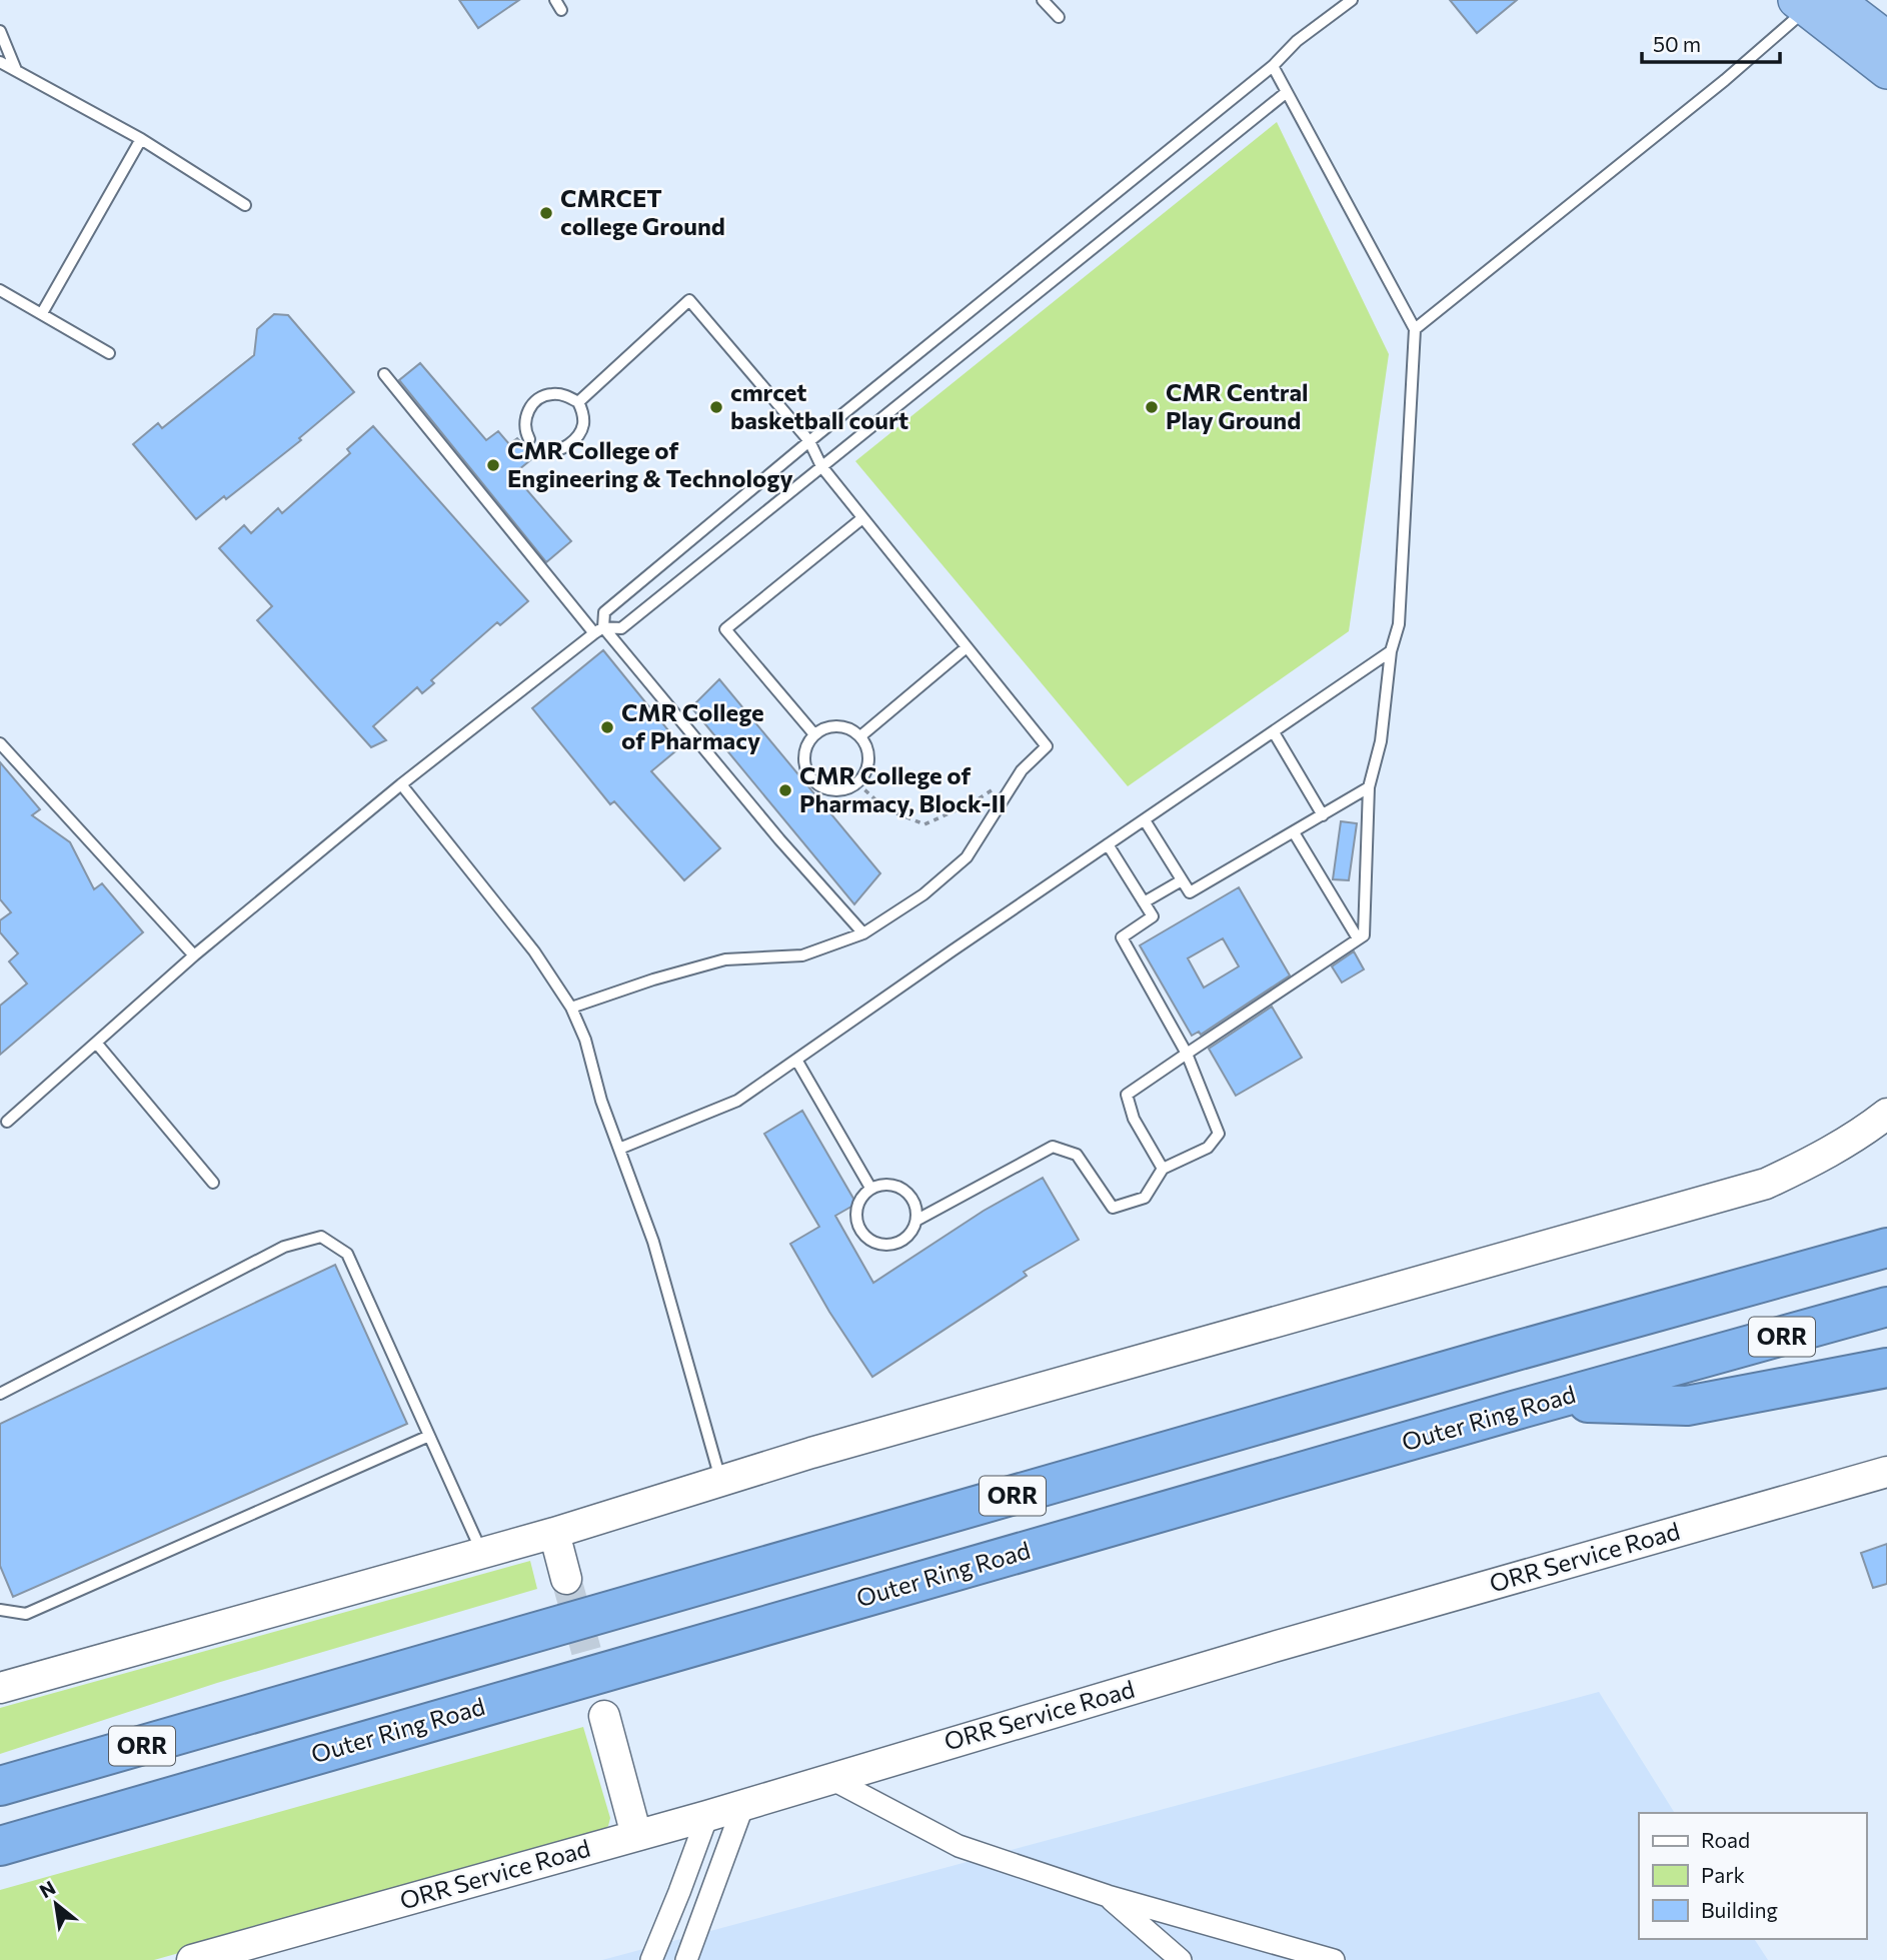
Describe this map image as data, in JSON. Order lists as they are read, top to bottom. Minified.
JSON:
{"streets":{"highway":["ORR","Outer Ring Road"],"main road":["ORR Service Road"]},"places":["CMRCET college Ground","cmrcet basketball court","CMR Central Play Ground","CMR College of Engineering & Technology","CMR College of Pharmacy","CMR College of Pharmacy, Block-II"],"legend":["Road","Park","Building"],"scale_bar":"50 m","north":"top left"}
